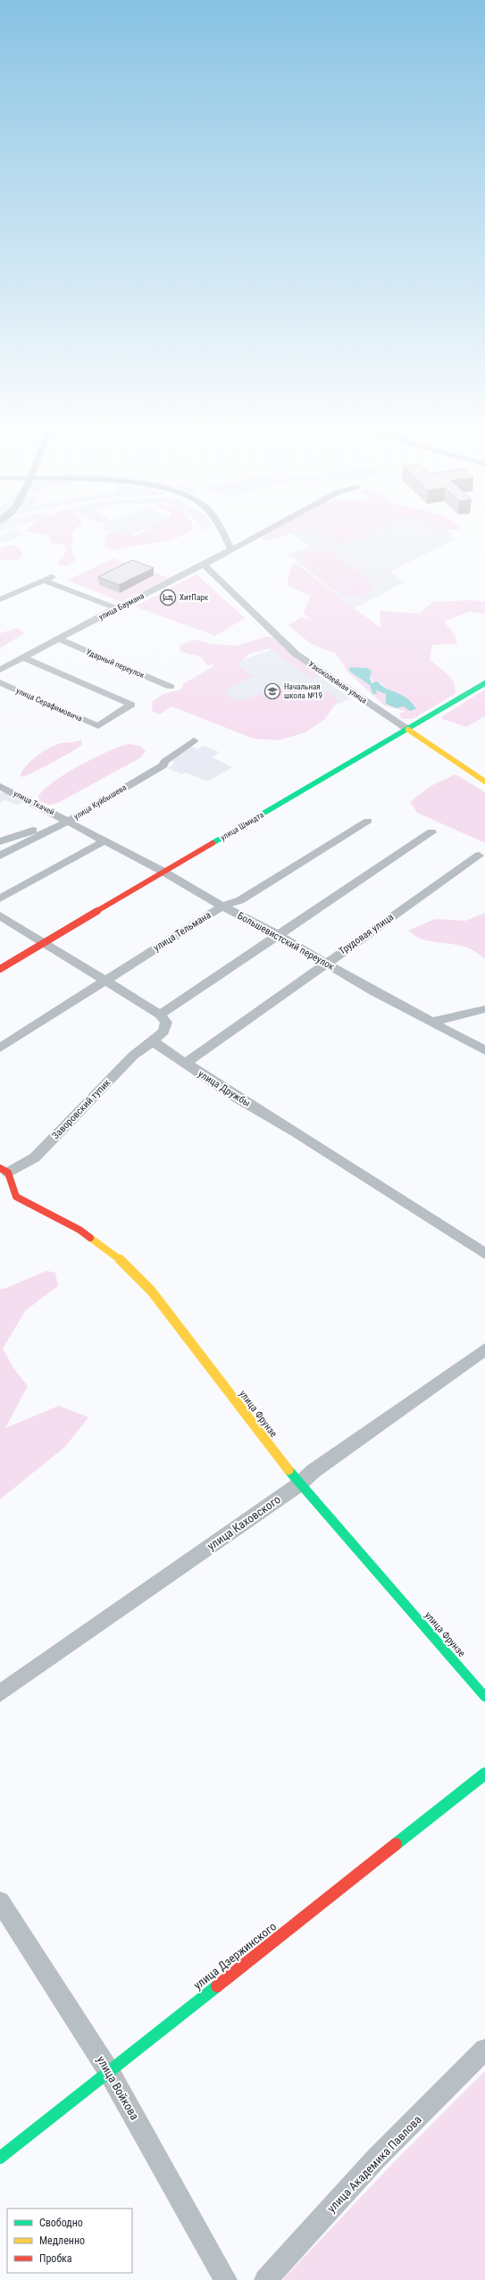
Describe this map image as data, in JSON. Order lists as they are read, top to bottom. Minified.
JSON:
{"streets":{"street":["улица Баумана","Ударный переулок","Узкоколейная улица","улица Серафимовича","улица Куйбышева","улица Ткачей","улица Шмидта","улица Тельмана","Трудовая улица","Большевистский переулок","улица Дружбы","Заворовский тупик","улица Фрунзе","улица Каховского","улица Дзержинского","улица Войкова","улица Академика Павлова"]},"crossings":[["улица Баумана","Ударный переулок"],["улица Баумана","Узкоколейная улица"],["улица Баумана","улица Серафимовича"],["Узкоколейная улица","улица Шмидта"],["улица Куйбышева","улица Ткачей"],["улица Куйбышева","Большевистский переулок"],["улица Ткачей","Большевистский переулок"],["улица Шмидта","Большевистский переулок"],["улица Тельмана","Большевистский переулок"],["Трудовая улица","Большевистский переулок"],["Трудовая улица","улица Дружбы"],["улица Дружбы","Заворовский тупик"],["Заворовский тупик","улица Фрунзе"],["улица Фрунзе","улица Каховского"],["улица Дзержинского","улица Войкова"]],"places":{"hotel":["ХитПарк"],"school or university":["Начальная школа №19"]},"legend":["Свободно","Медленно","Пробка"]}
